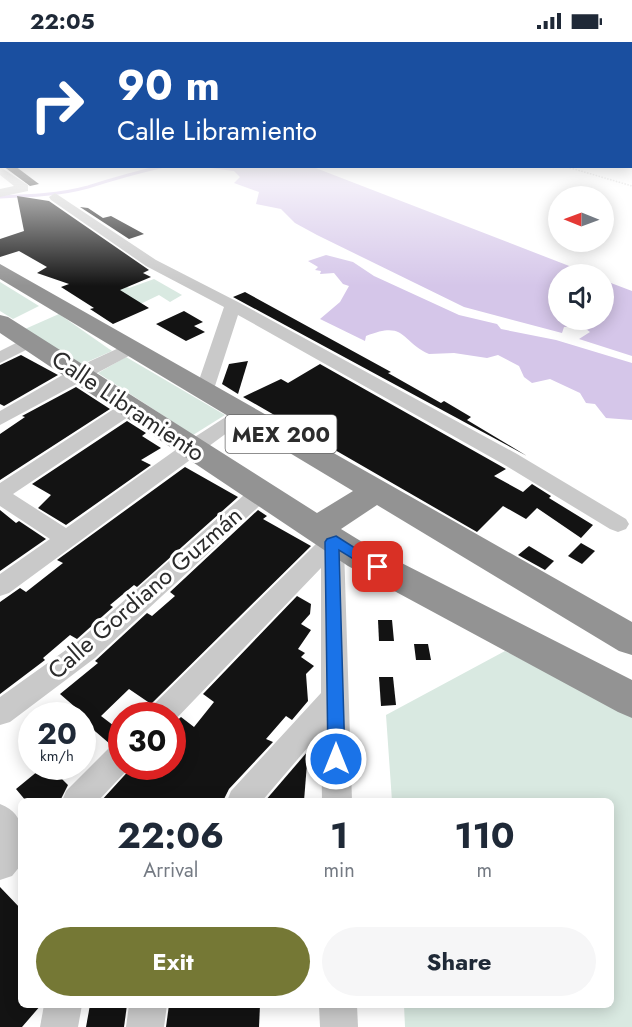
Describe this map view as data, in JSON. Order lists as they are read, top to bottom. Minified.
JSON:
{"streets":{"highway":["Calle Libramiento","MEX 200"],"street":["Calle Gordiano Guzmán"]},"crossings":[["Calle Libramiento","Calle Gordiano Guzmán"]],"north":"left","page":{"status":"22:05","turn":["90 m","Calle Libramiento"],"speed":"20 km/h","limit":"30","eta":["22:06","Arrival","1","min","110","m"],"buttons":["Exit","Share"]}}
